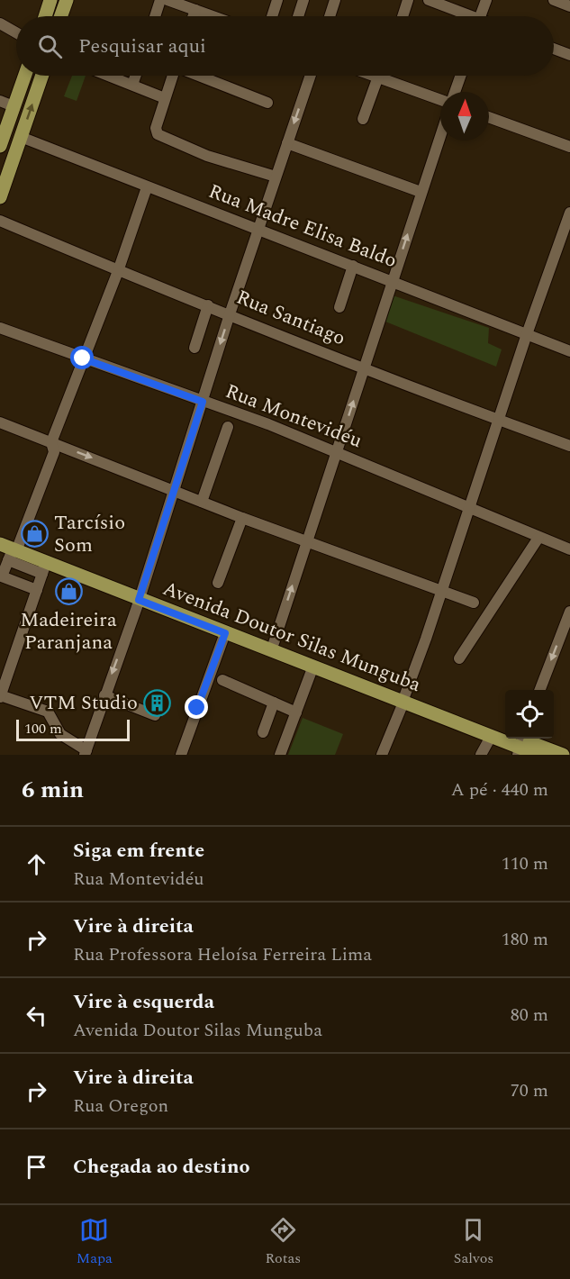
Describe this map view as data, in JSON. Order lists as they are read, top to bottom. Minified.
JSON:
{"streets":{"main road":["Avenida Doutor Silas Munguba"],"street":["Rua Madre Elisa Baldo","Rua Santiago","Rua Montevidéu"]},"places":{"shop":["Tarcísio Som","Madeireira Paranjana"],"building":["VTM Studio"]},"scale_bar":"100 m","north":"top","page":{"search":"Pesquisar aqui","scale":"100 m","heading":["6 min","A pé · 440 m"],"list":[["Siga em frente","Rua Montevidéu","110 m"],["Vire à direita","Rua Professora Heloísa Ferreira Lima","180 m"],["Vire à esquerda","Avenida Doutor Silas Munguba","80 m"],["Vire à direita","Rua Oregon","70 m"],"Chegada ao destino"],"nav":["Mapa","Rotas","Salvos"]}}
